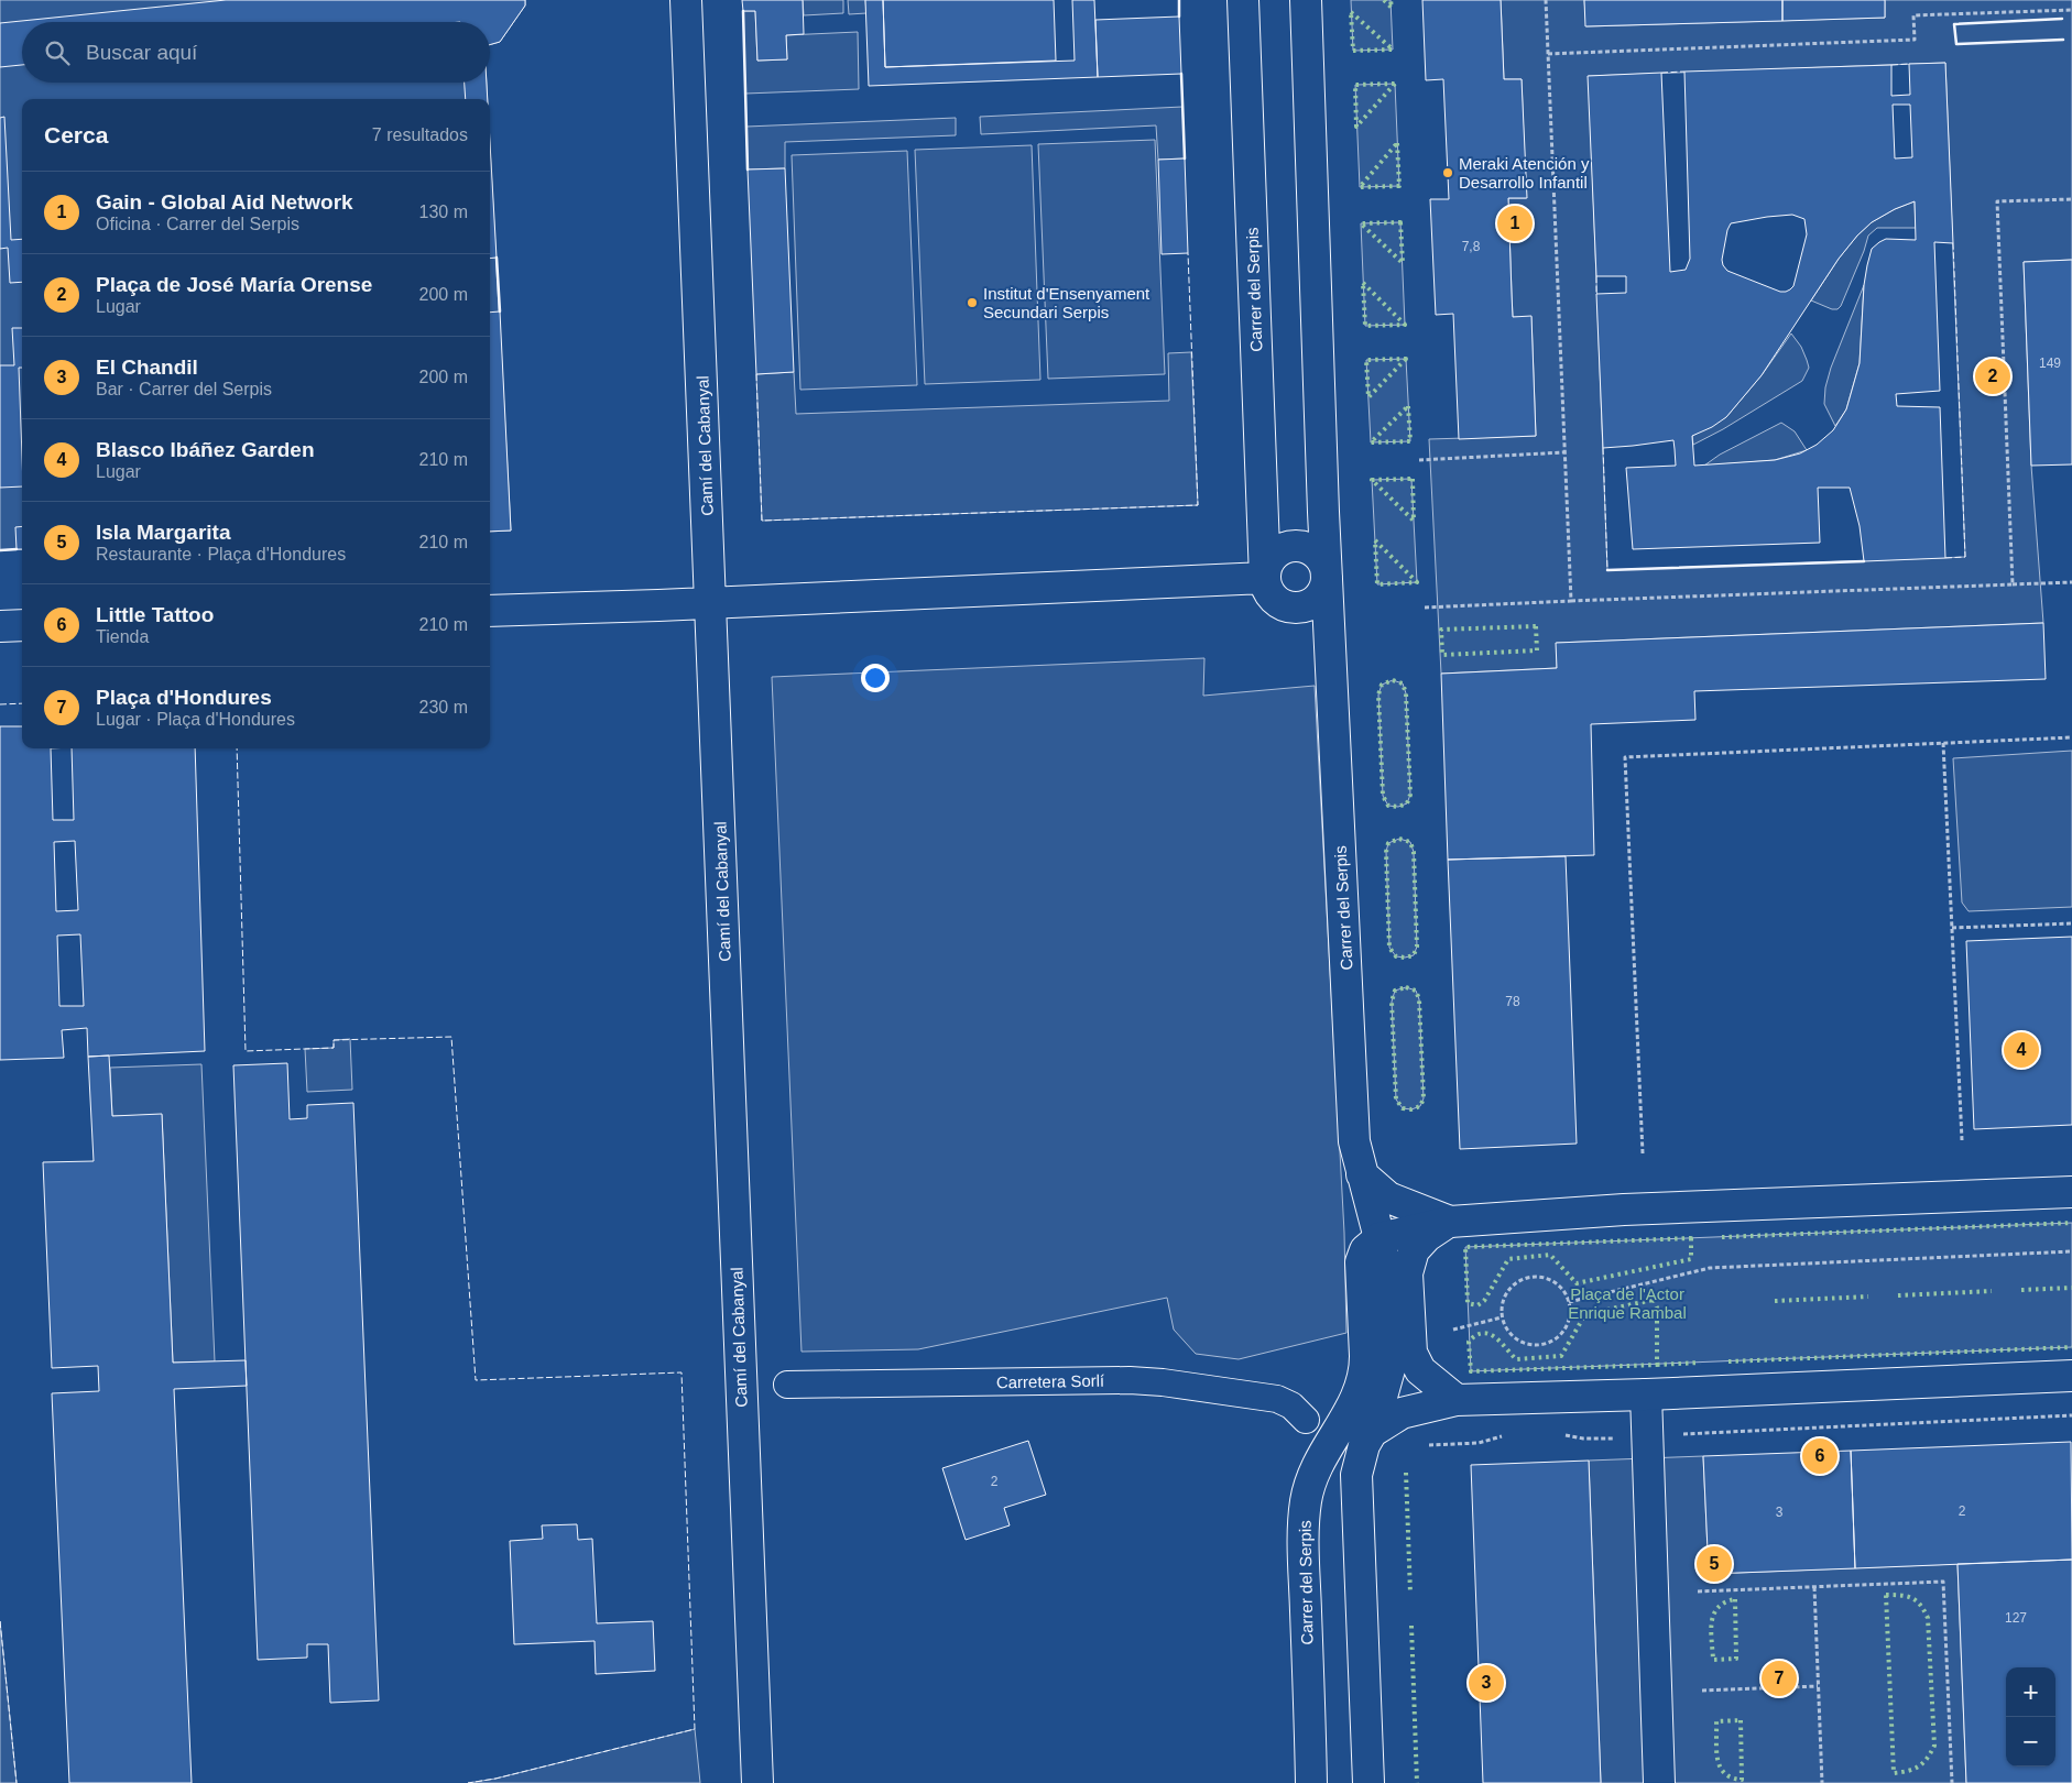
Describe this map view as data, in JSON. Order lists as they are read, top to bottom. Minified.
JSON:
{"streets":{"street":["Carrer del Serpis","Camí del Cabanyal","Carretera Sorlí"]},"parks":["Plaça de l'Actor Enrique Rambal"],"places":["Meraki Atención y Desarrollo Infantil","Institut d'Ensenyament Secundari Serpis"],"house_numbers":["7,8","149","78","2","2","3","127"],"page":{"search":"Buscar aquí","heading":["Cerca","7 resultados"],"list":[{"mark":"1","name":"Gain - Global Aid Network","note":"Oficina · Carrer del Serpis","value":"130 m"},{"mark":"2","name":"Plaça de José María Orense","note":"Lugar","value":"200 m"},{"mark":"3","name":"El Chandil","note":"Bar · Carrer del Serpis","value":"200 m"},{"mark":"4","name":"Blasco Ibáñez Garden","note":"Lugar","value":"210 m"},{"mark":"5","name":"Isla Margarita","note":"Restaurante · Plaça d'Hondures","value":"210 m"},{"mark":"6","name":"Little Tattoo","note":"Tienda","value":"210 m"},{"mark":"7","name":"Plaça d'Hondures","note":"Lugar · Plaça d'Hondures","value":"230 m"}],"pins":["1","2","4","6","5","7","3"],"map_buttons":["+","−"]}}
